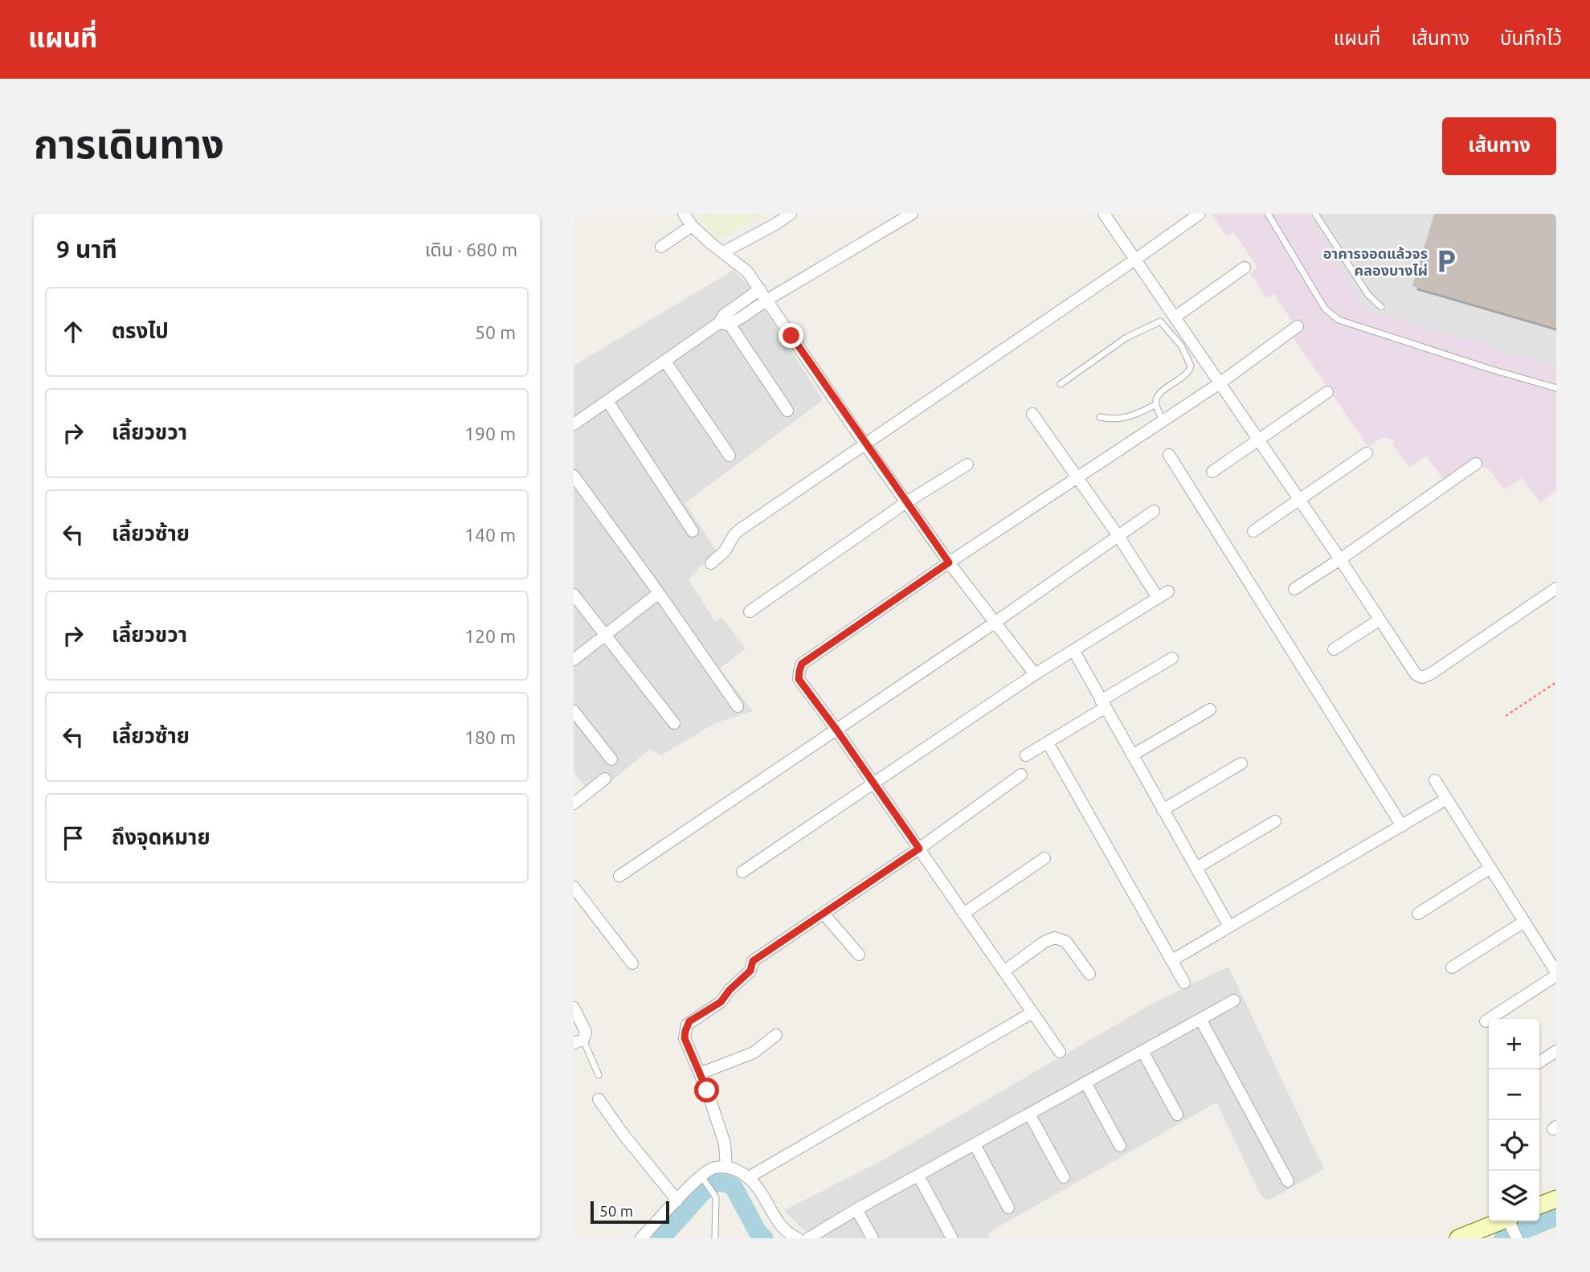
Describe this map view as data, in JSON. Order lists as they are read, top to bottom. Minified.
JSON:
{"places":{"parking":["อาคารจอดแล้วจร คลองบางไผ่"]},"scale_bar":"50 m","page":{"header":"แผนที่","nav":["แผนที่","เส้นทาง","บันทึกไว้"],"title":"การเดินทาง","buttons":"เส้นทาง","heading":["9 นาที","เดิน · 680 m"],"list":[["ตรงไป","50 m"],["เลี้ยวขวา","190 m"],["เลี้ยวซ้าย","140 m"],["เลี้ยวขวา","120 m"],["เลี้ยวซ้าย","180 m"],"ถึงจุดหมาย"],"map_buttons":["+","−"],"scale":"50 m"}}
